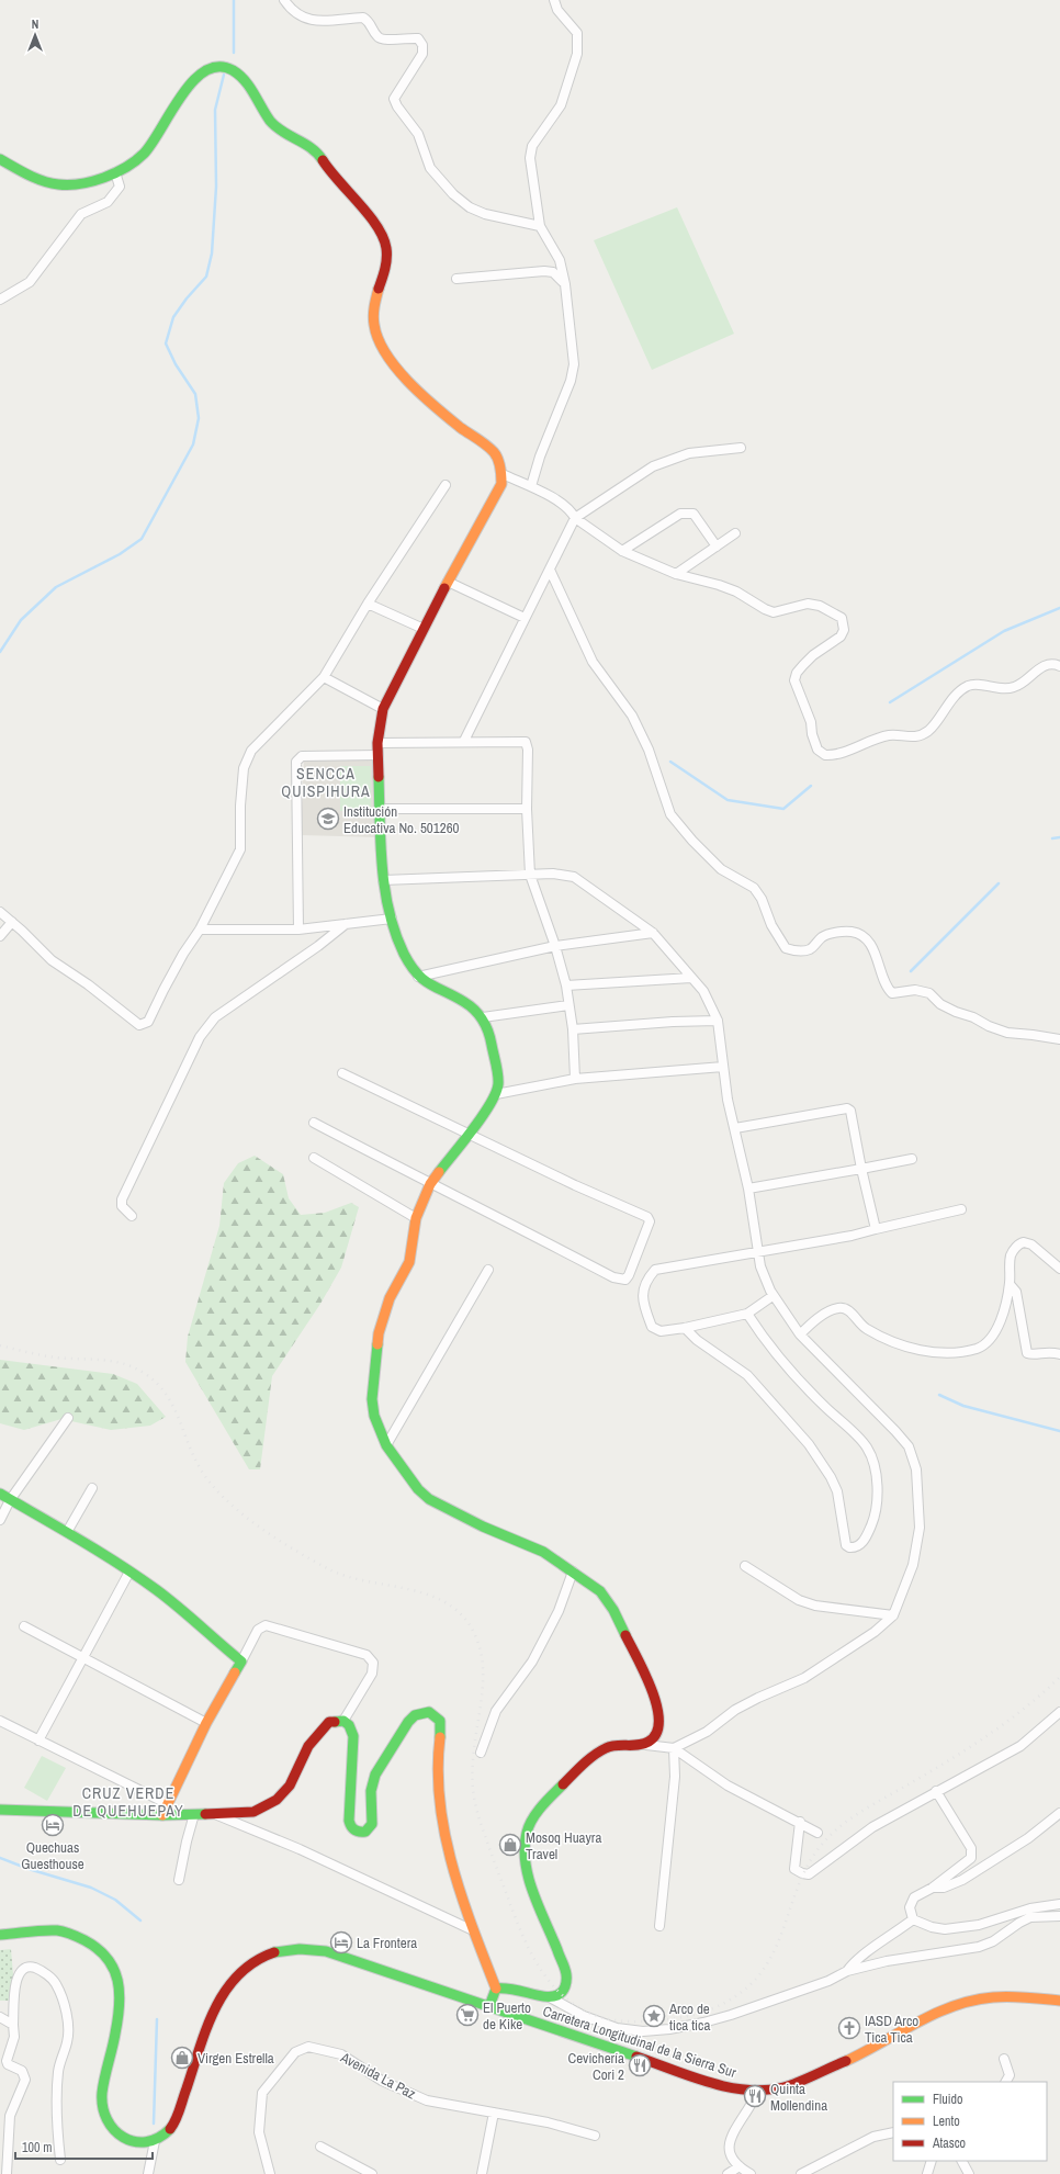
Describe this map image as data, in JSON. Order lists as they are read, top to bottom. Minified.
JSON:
{"streets":{"main road":["Carretera Longitudinal de la Sierra Sur"],"street":["Avenida La Paz"]},"districts":["SENCCA QUISPIHURA","CRUZ VERDE DE QUEHUEPAY"],"places":{"school or university":["Institución Educativa No. 501260"],"hotel":["Quechuas Guesthouse","La Frontera"],"shop":["Mosoq Huayra Travel","Virgen Estrella"],"supermarket":["El Puerto de Kike"],"place":["Arco de tica tica"],"church":["IASD Arco Tica Tica"],"restaurant":["Cevichería Cori 2","Quinta Mollendina"]},"legend":["Fluido","Lento","Atasco"],"scale_bar":"100 m","north":"top"}
